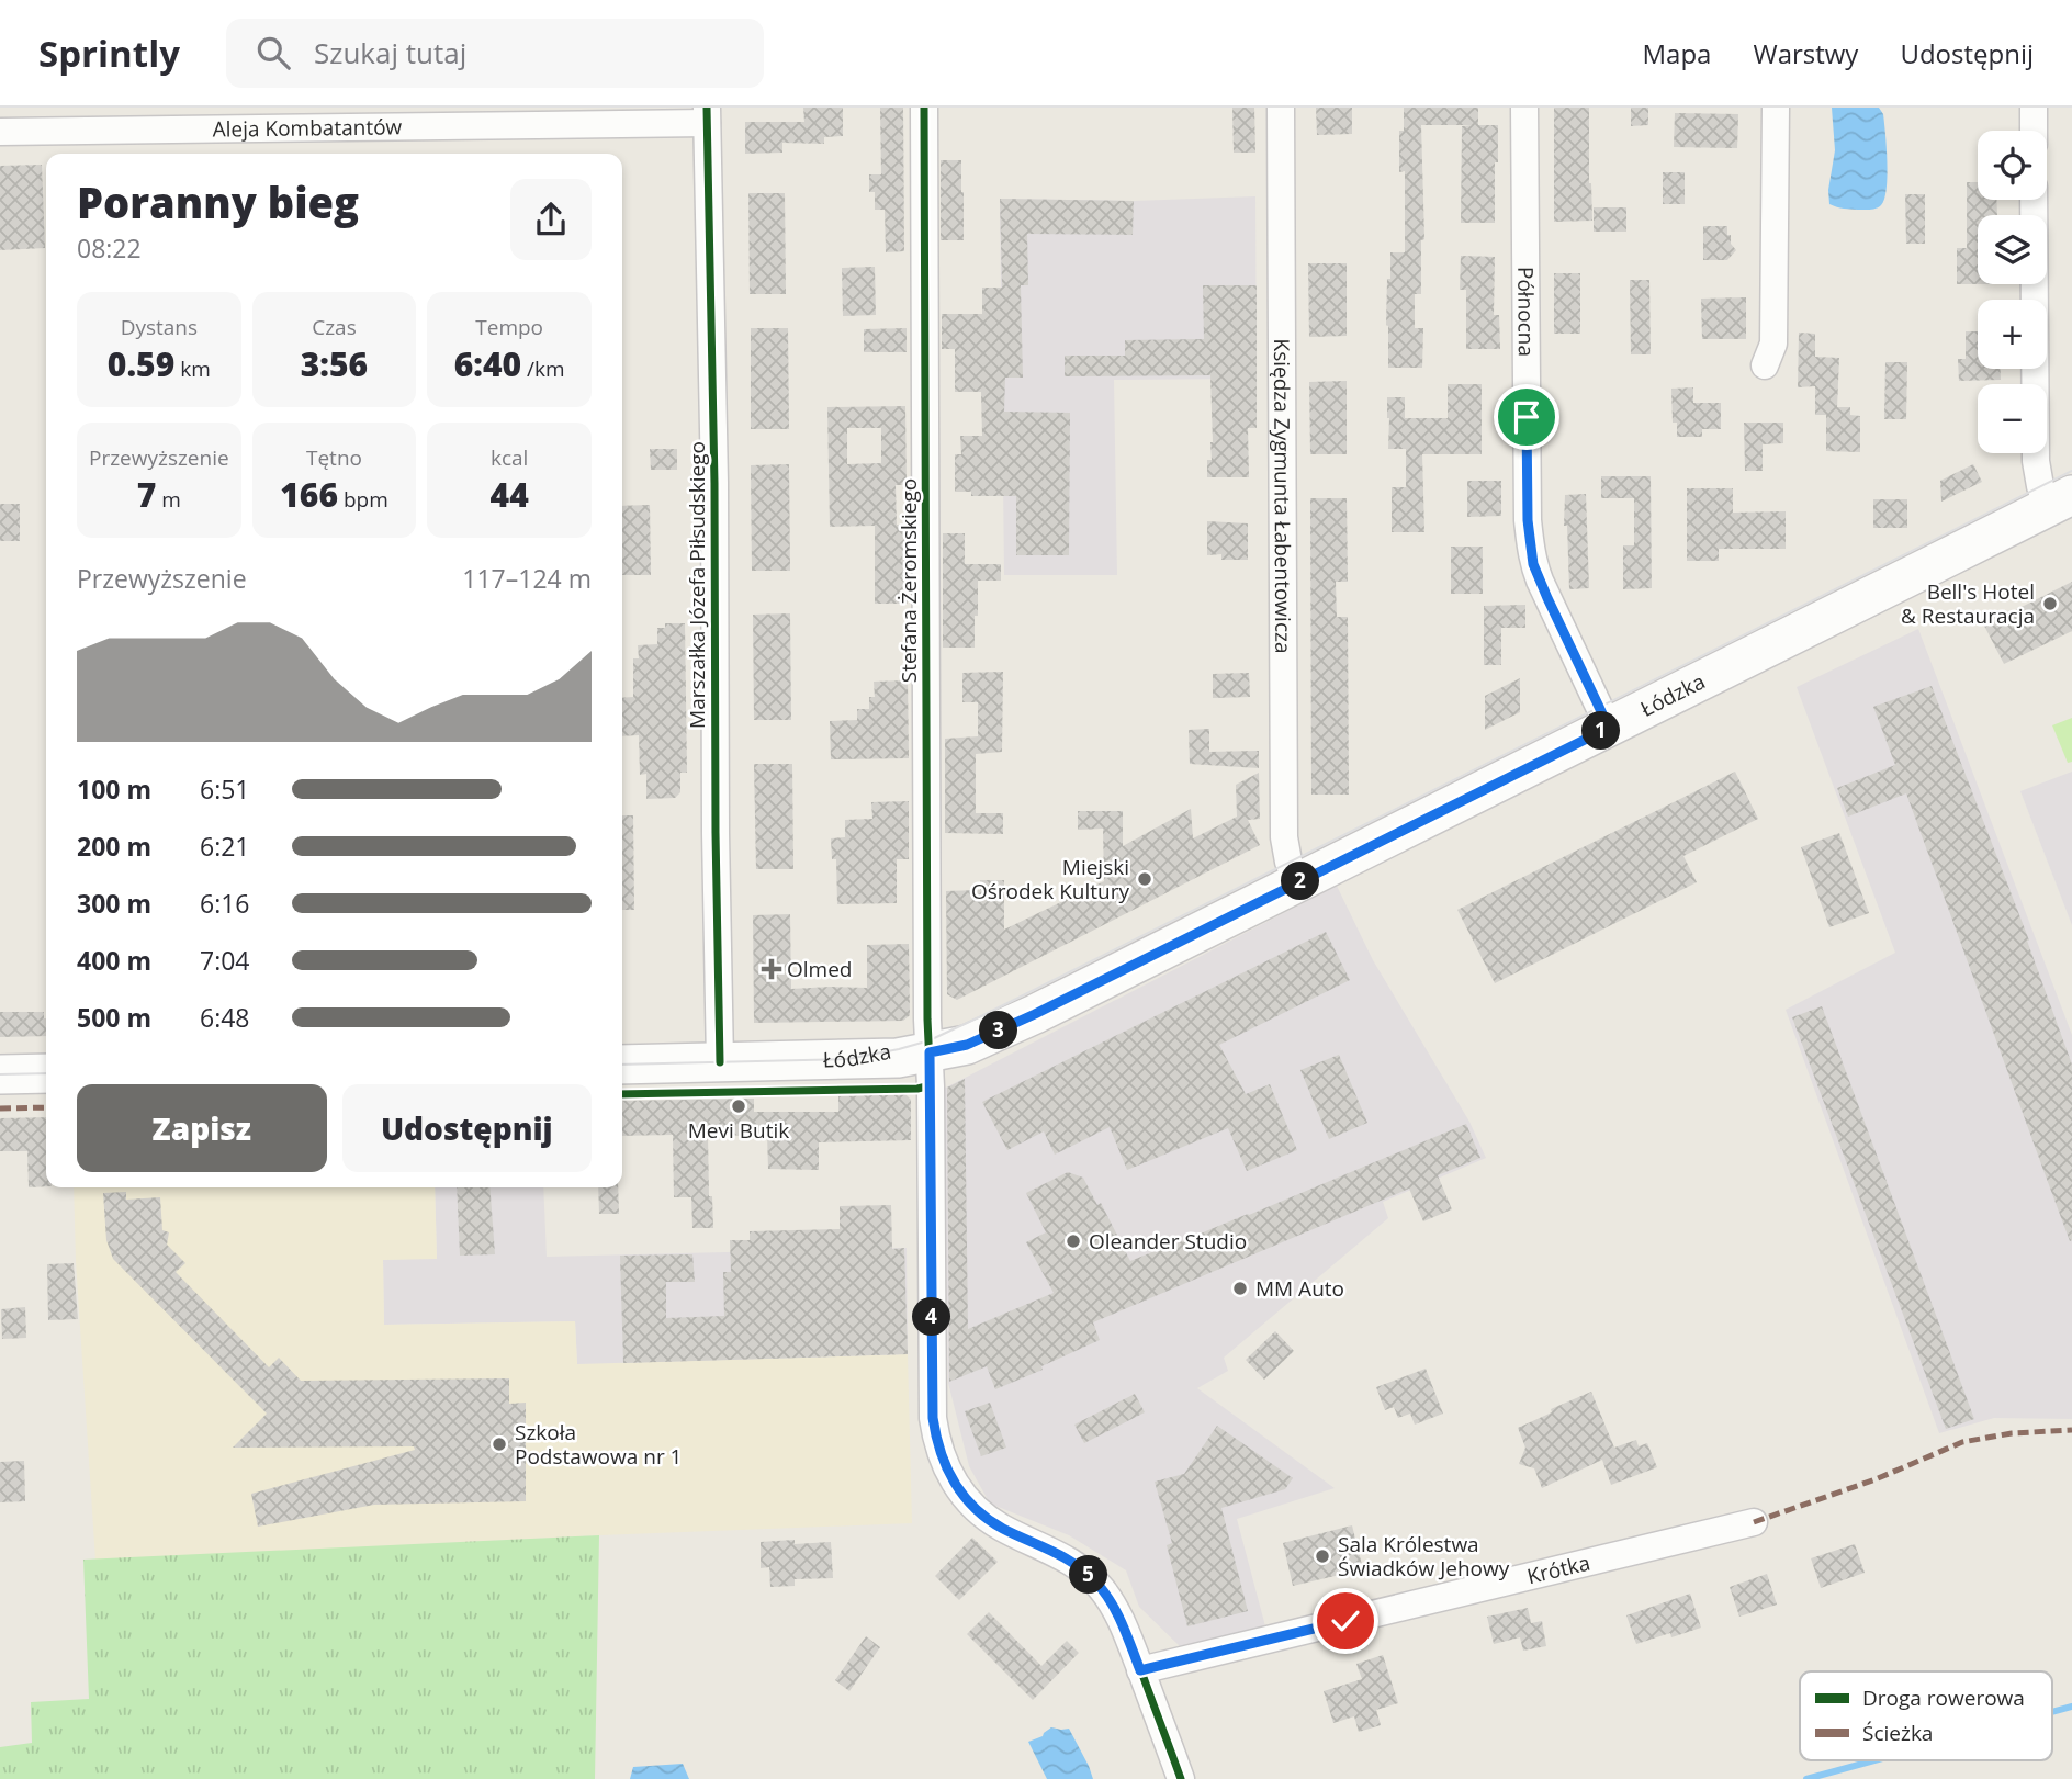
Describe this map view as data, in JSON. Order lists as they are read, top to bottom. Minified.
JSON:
{"streets":{"main road":["Łódzka"],"street":["Aleja Kombatantów","Północna","Księdza Zygmunta Łabentowicza","Stefana Żeromskiego","Marszałka Józefa Piłsudskiego","Krótka"]},"crossings":[["Aleja Kombatantów","Marszałka Józefa Piłsudskiego"],["Północna","Łódzka"],["Księdza Zygmunta Łabentowicza","Łódzka"],["Stefana Żeromskiego","Łódzka"],["Marszałka Józefa Piłsudskiego","Łódzka"]],"places":{"other":["Bell's Hotel & Restauracja","Miejski Ośrodek Kultury","Mevi Butik","Oleander Studio","MM Auto","Szkoła Podstawowa nr 1","Sala Królestwa Świadków Jehowy"],"health":["Olmed"]},"legend":["Droga rowerowa","Ścieżka"],"page":{"header":"Sprintly","search":"Szukaj tutaj","nav":["Mapa","Warstwy","Udostępnij"],"map_buttons":["+","−"],"heading":["Poranny bieg","08:22"],"stats":[["Dystans","0.59 km"],["Czas","3:56"],["Tempo","6:40 /km"],["Przewyższenie","7 m"],["Tętno","166 bpm"],["kcal","44"]],"chart":["Przewyższenie","117–124 m"],"pins":["1","2","3","4","5"],"list":[{"name":"100 m","note":"6:51"},{"name":"200 m","note":"6:21"},{"name":"300 m","note":"6:16"},{"name":"400 m","note":"7:04"},{"name":"500 m","note":"6:48"}],"buttons":["Zapisz","Udostępnij"]}}
